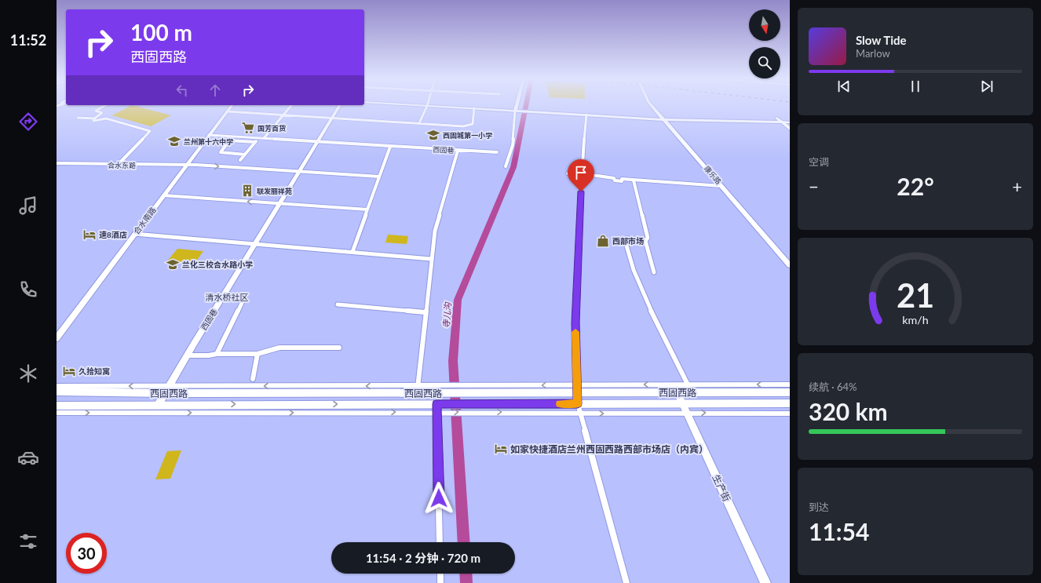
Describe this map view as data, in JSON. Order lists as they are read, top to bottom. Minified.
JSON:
{"streets":{"main road":["西固西路"],"street":["西固巷","合水东路","康乐路","合水南路","生产街"]},"crossings":[["西固巷","合水东路"],["西固巷","西固西路"],["合水东路","合水南路"],["西固西路","生产街"]],"districts":["清水桥社区"],"water":["寺儿沟"],"places":{"supermarket":["国芳百货"],"school or university":["西固城第一小学","兰州第十六中学","兰化三校合水路小学"],"building":["联发丽祥苑"],"hotel":["速8酒店","久拾知寓","如家快捷酒店兰州西固西路西部市场店（内宾）"],"shop":["西部市场"]},"north":"bottom","page":{"tabs":"11:52","turn":["100 m","西固西路"],"song":["Slow Tide","Marlow"],"tile":["空调",["续航 · 64%","320 km"],["到达","11:54"]],"heat":["−","22°","+"],"limit":"30","trip":"11:54 · 2 分钟 · 720 m","gauge":["21","km/h"]}}
